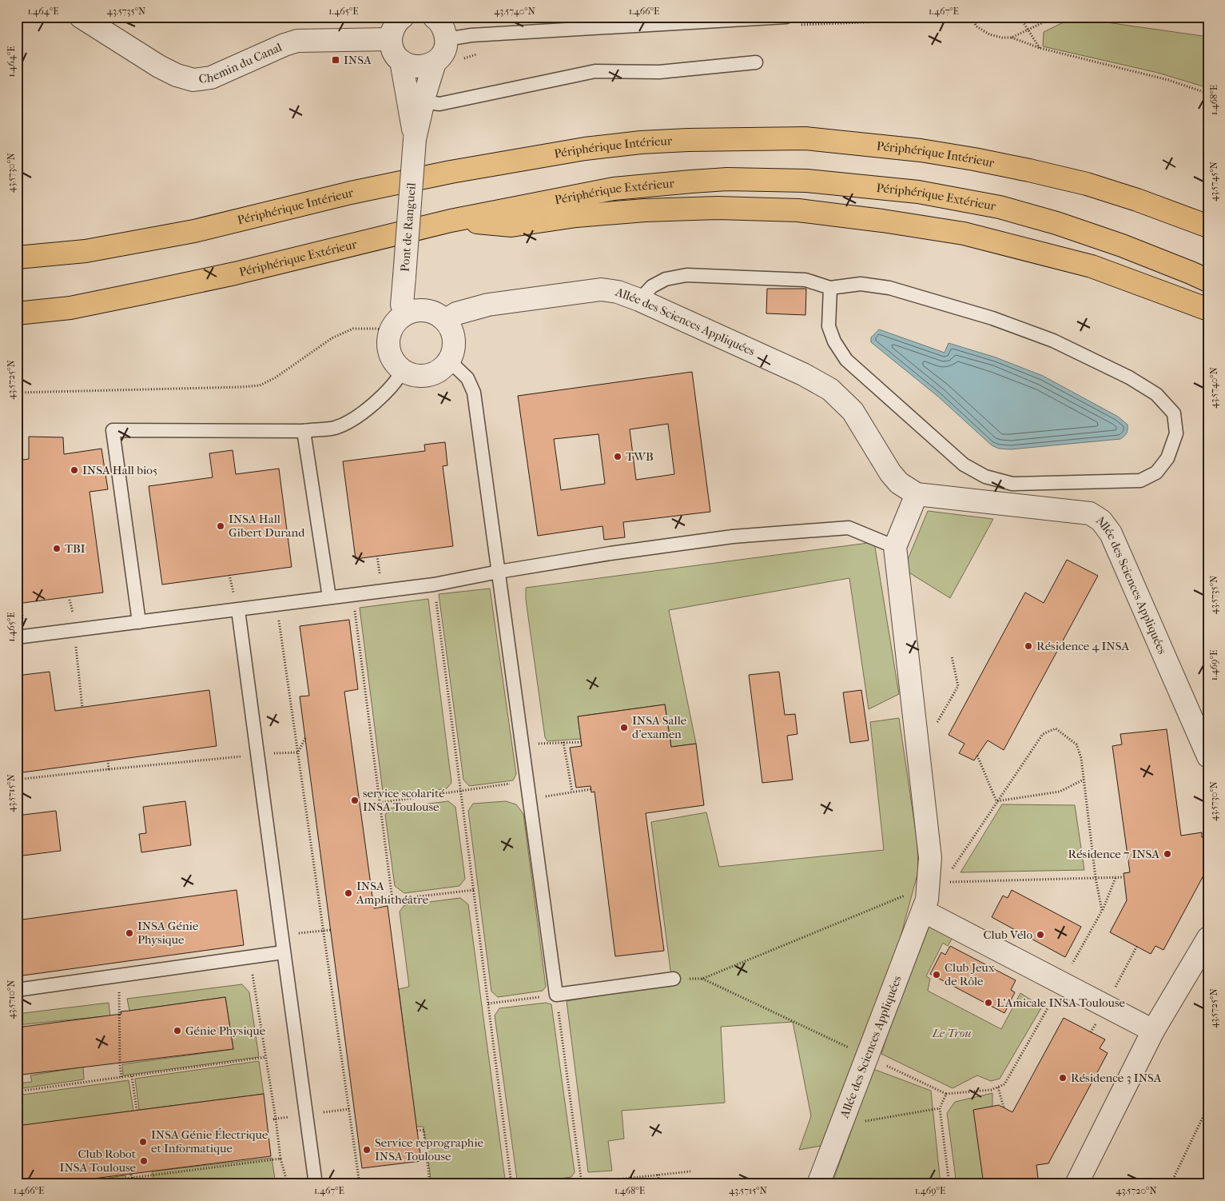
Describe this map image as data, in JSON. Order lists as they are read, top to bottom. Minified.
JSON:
{"streets":{"highway":["Périphérique Intérieur","Périphérique Extérieur"],"street":["Chemin du Canal","Pont de Rangueil","Allée des Sciences Appliquées"]},"crossings":[["Pont de Rangueil","Allée des Sciences Appliquées"]],"parks":["Le Trou"],"places":{"transit":["INSA"],"other":["TWB","INSA Hall bio5","INSA Hall Gibert Durand","TBI","Résidence 4 INSA","INSA Salle d'examen","service scolarité INSA Toulouse","Résidence 7 INSA","INSA Amphithéâtre","INSA Génie Physique","Club Vélo","Club Jeux de Rôle","L'Amicale INSA Toulouse","Génie Physique","Résidence 3 INSA","INSA Génie Électrique et Informatique","Service reprographie INSA Toulouse","Club Robot INSA Toulouse"]},"coordinates":["1.464°E","43.5735°N","1.465°E","43.5740°N","1.466°E","1.467°E","1.468°E","43.5730°N","43.5745°N","43.5725°N","1.469°E","43.5715°N","43.5710°N","43.5720°N"]}
